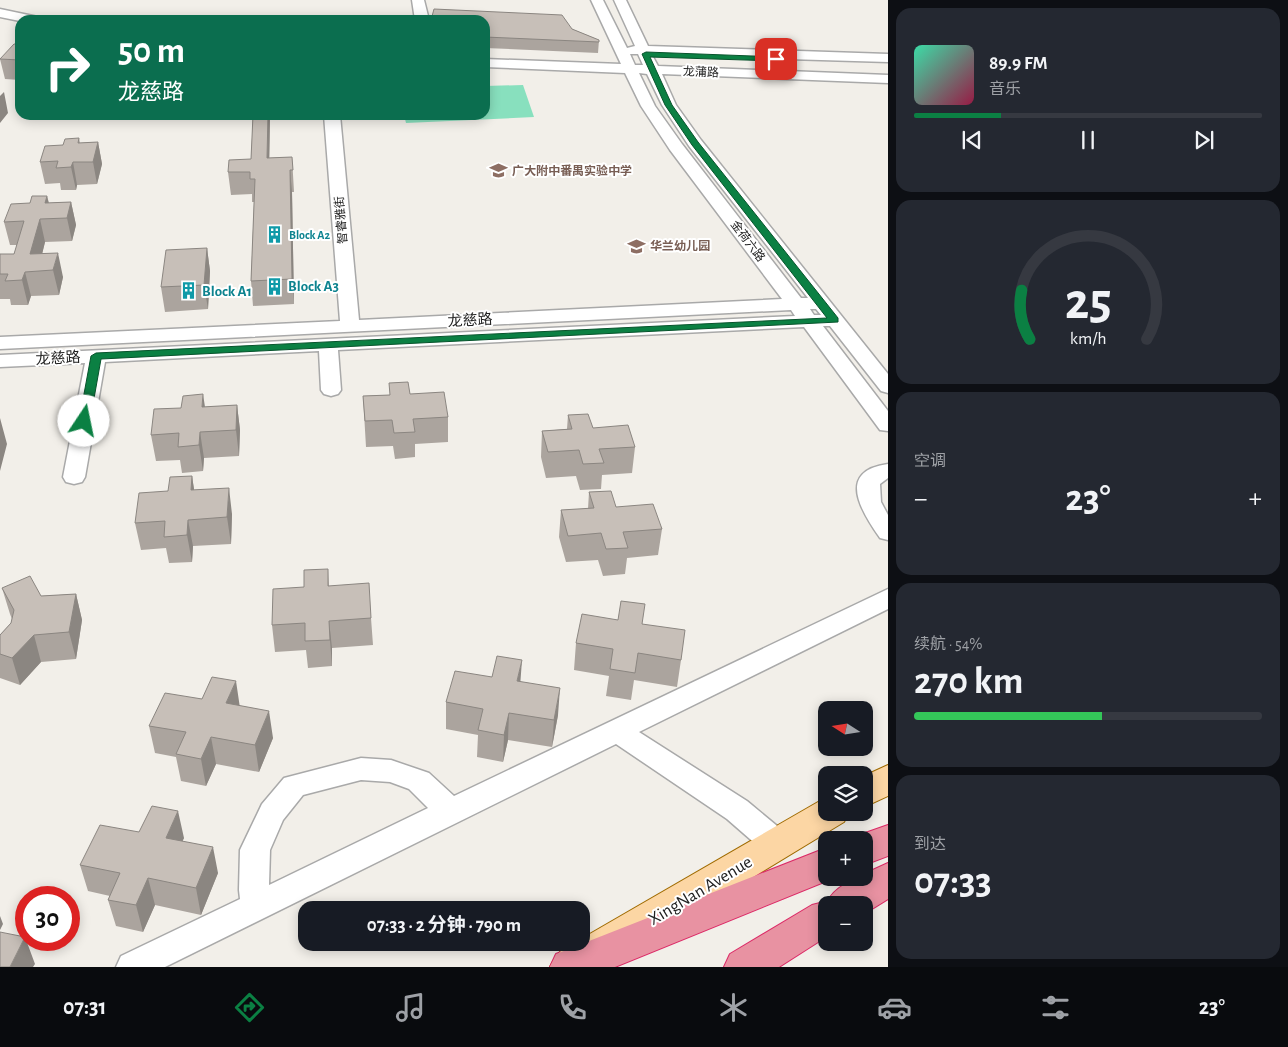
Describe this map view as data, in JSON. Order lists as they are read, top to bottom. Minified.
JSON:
{"streets":{"main road":["XingNan Avenue"],"street":["龙蒲路","智睿雅街","金荷六路","龙慈路"]},"crossings":[["龙蒲路","金荷六路"],["智睿雅街","龙慈路"],["金荷六路","龙慈路"]],"places":{"school or university":["广大附中番禺实验中学","华兰幼儿园"],"building":["Block A2","Block A3","Block A1"]},"north":"left","page":{"turn":["50 m","龙慈路"],"song":["89.9 FM","音乐"],"tile":["空调",["续航 · 54%","270 km"],["到达","07:33"]],"heat":["−","23°","+"],"map_buttons":["+","−"],"limit":"30","trip":"07:33 · 2 分钟 · 790 m","tabs":["07:31","23°"],"gauge":["25","km/h"]}}
